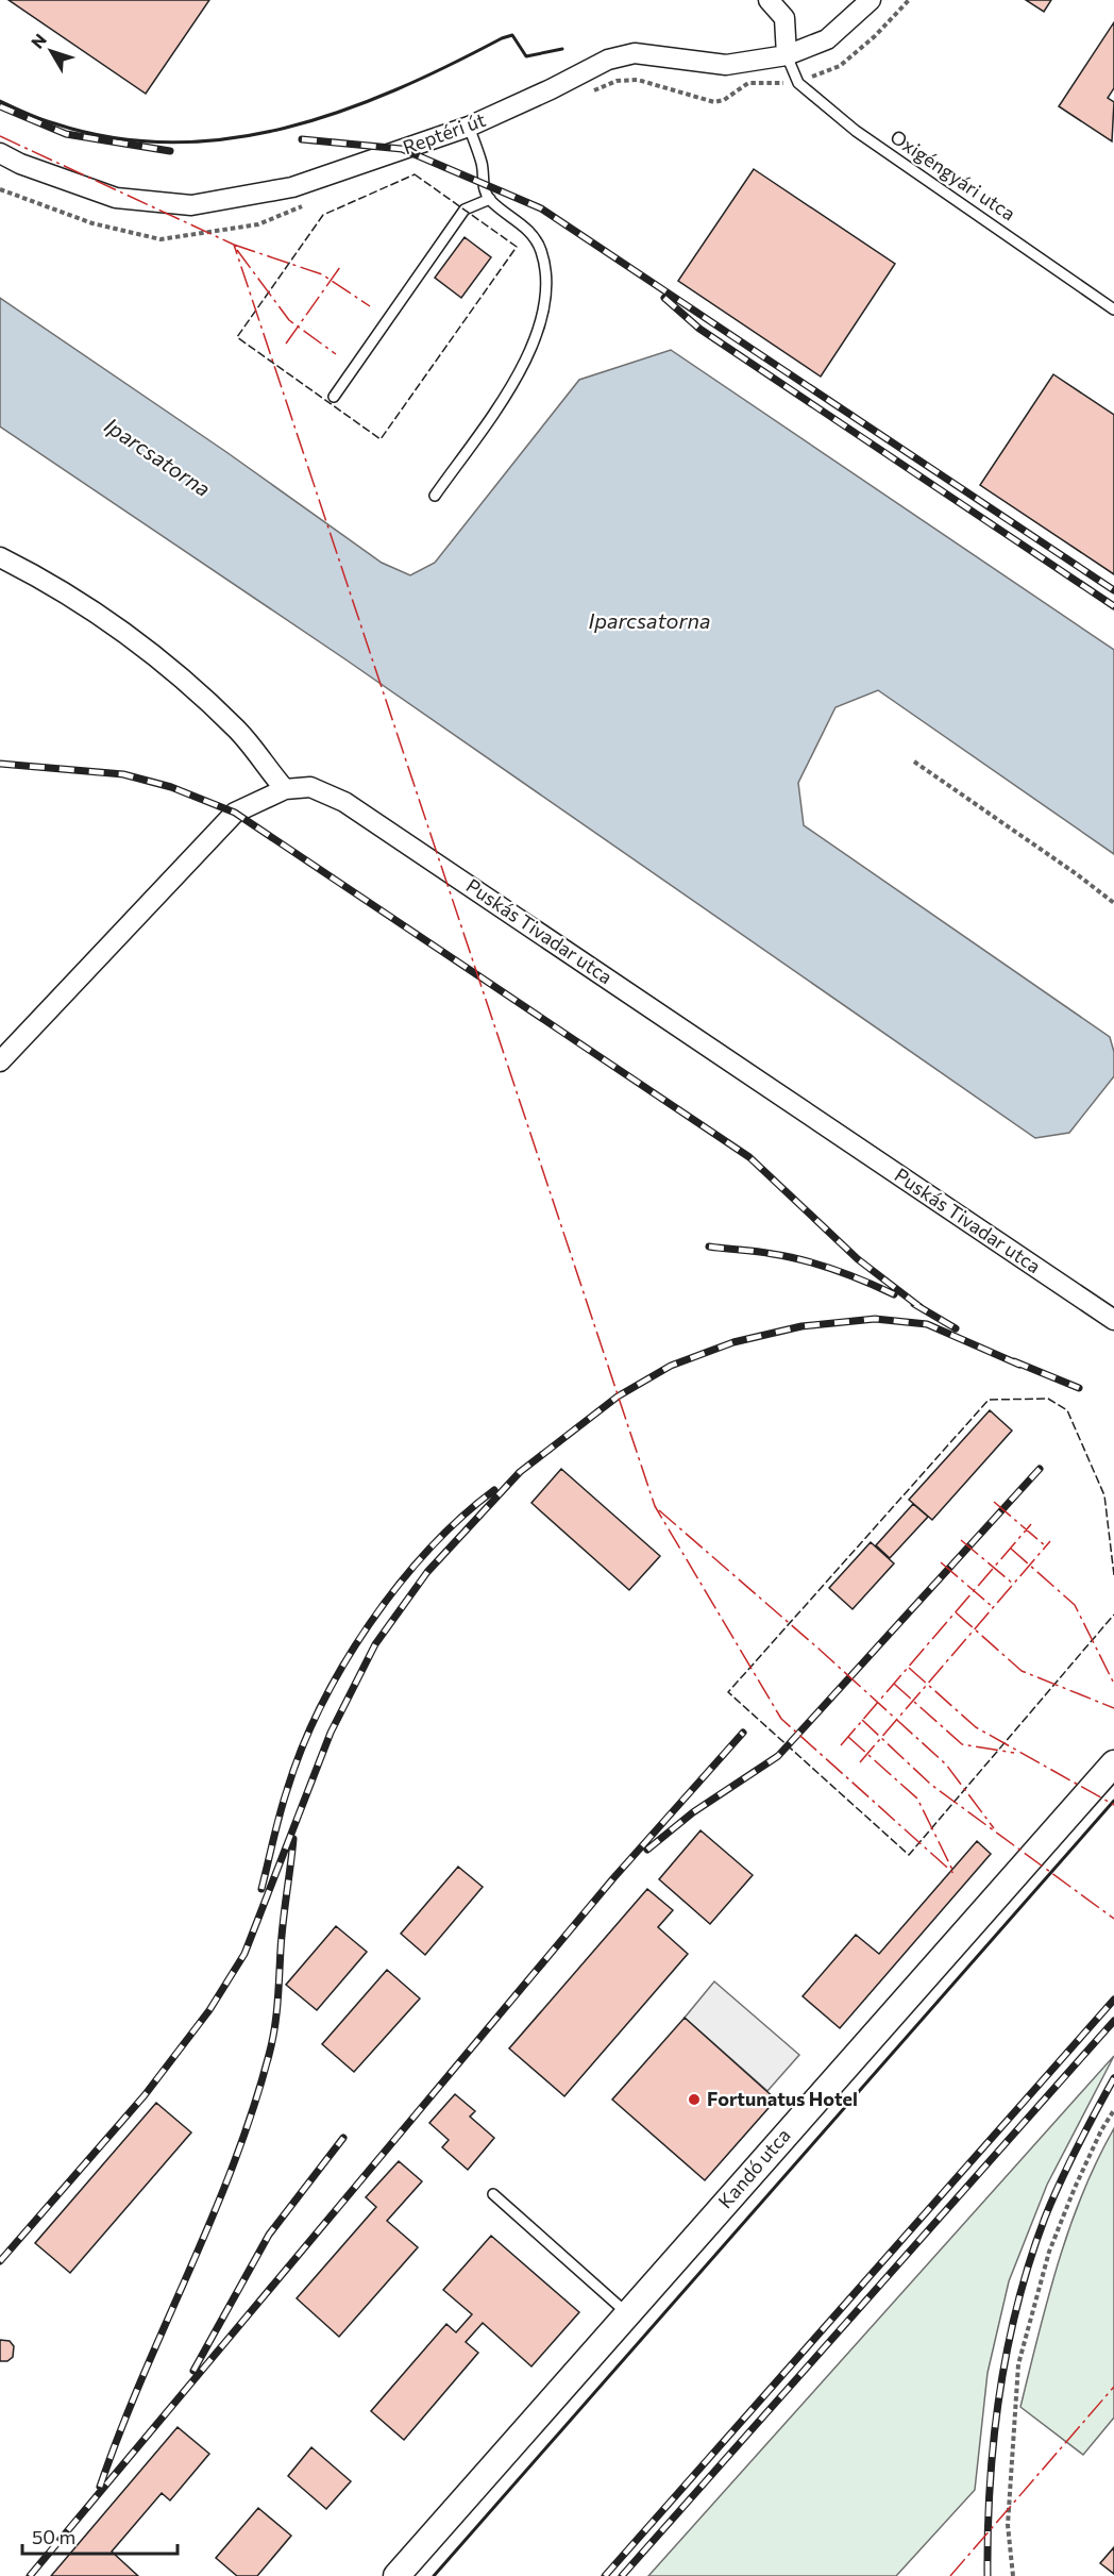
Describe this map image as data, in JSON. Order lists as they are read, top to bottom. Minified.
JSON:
{"streets":{"street":["Reptéri út","Puskás Tivadar utca","Kandó utca"],"lane":["Oxigéngyári utca"]},"crossings":[["Reptéri út","Oxigéngyári utca"]],"water":["Iparcsatorna"],"places":["Fortunatus Hotel"],"scale_bar":"50 m","north":"top left"}
